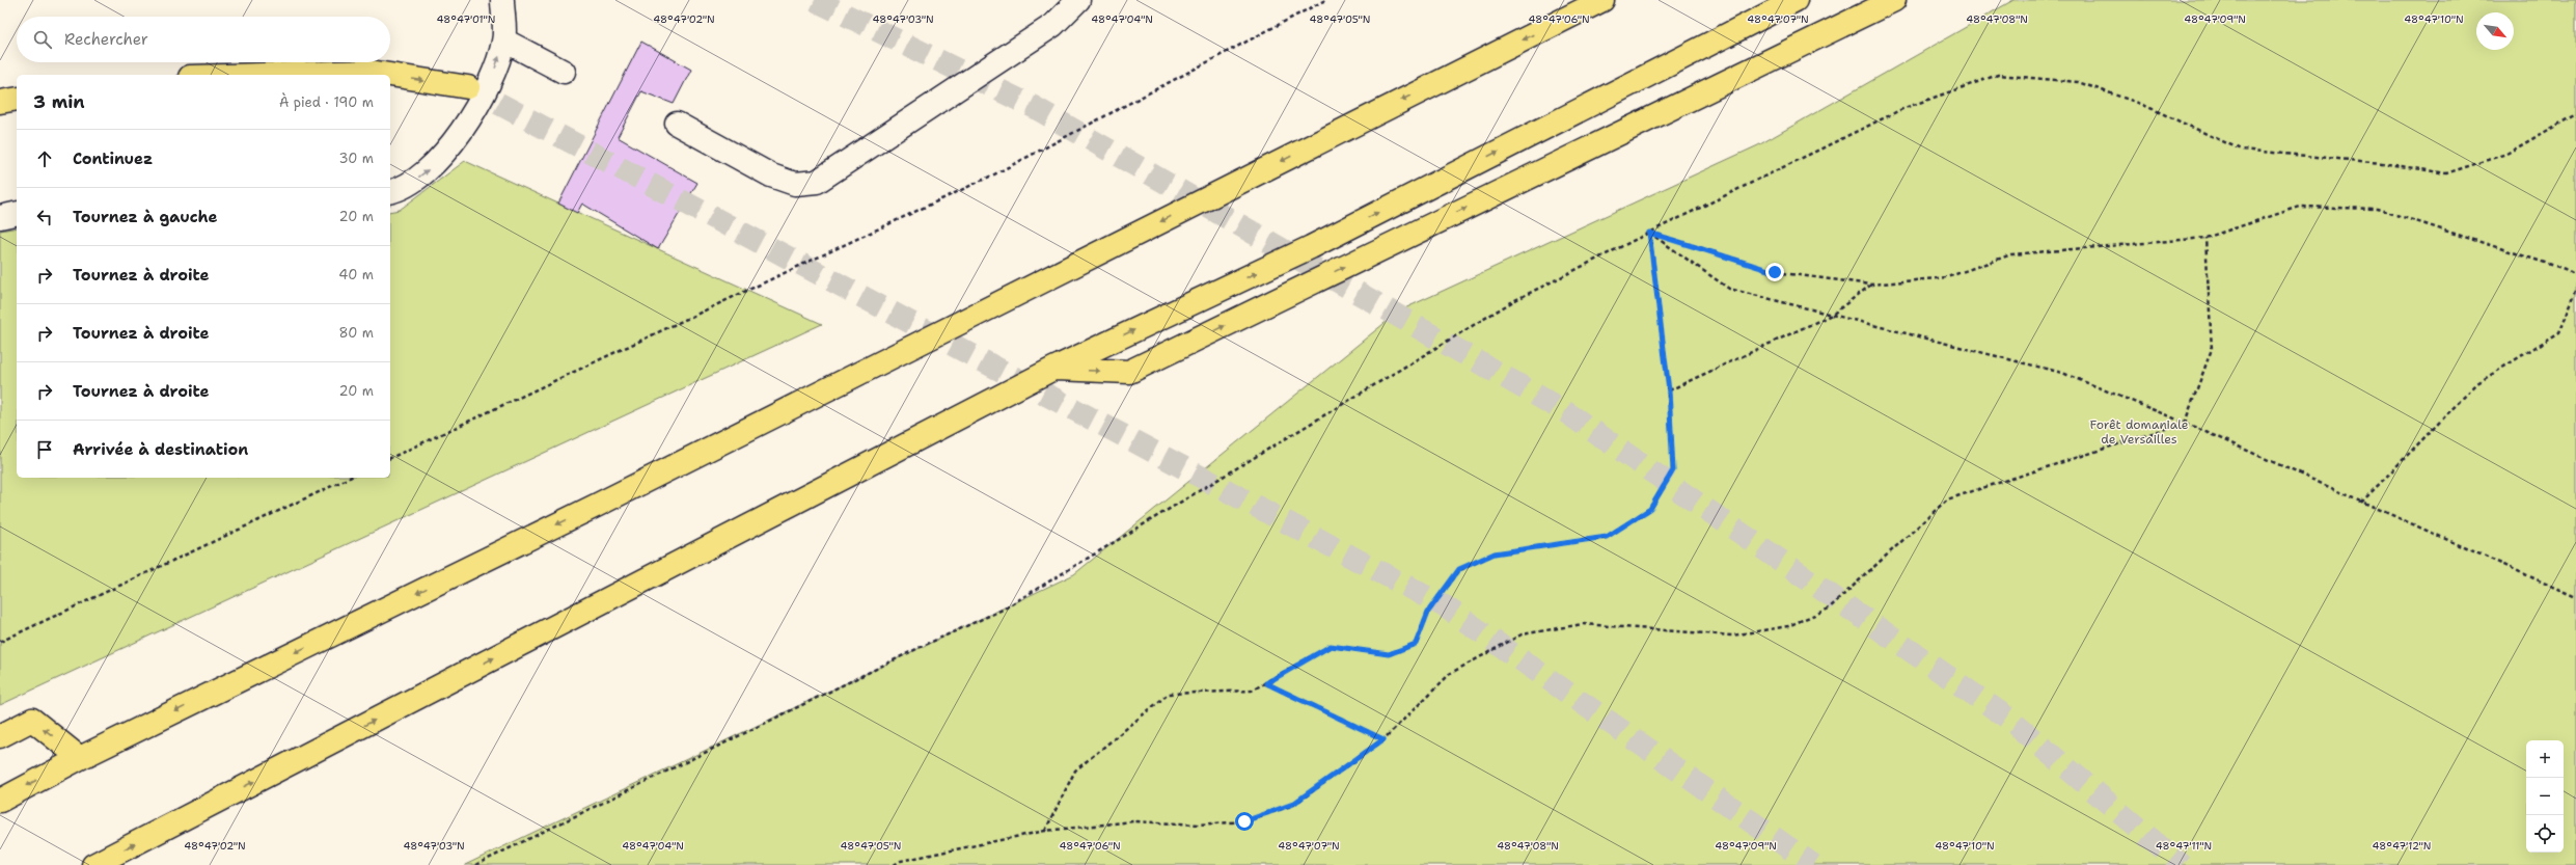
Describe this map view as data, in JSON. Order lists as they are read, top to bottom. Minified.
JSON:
{"parks":["Forêt domaniale de Versailles"],"north":"bottom right","page":{"search":"Rechercher","heading":["3 min","À pied · 190 m"],"list":[["Continuez","30 m"],["Tournez à gauche","20 m"],["Tournez à droite","40 m"],["Tournez à droite","80 m"],["Tournez à droite","20 m"],"Arrivée à destination"],"map_buttons":["+","−"]},"coordinates":["48°47'01\"N","48°47'02\"N","48°47'03\"N","48°47'04\"N","48°47'05\"N","48°47'06\"N","48°47'07\"N","48°47'08\"N","48°47'09\"N","48°47'10\"N","48°47'11\"N","48°47'12\"N"]}
